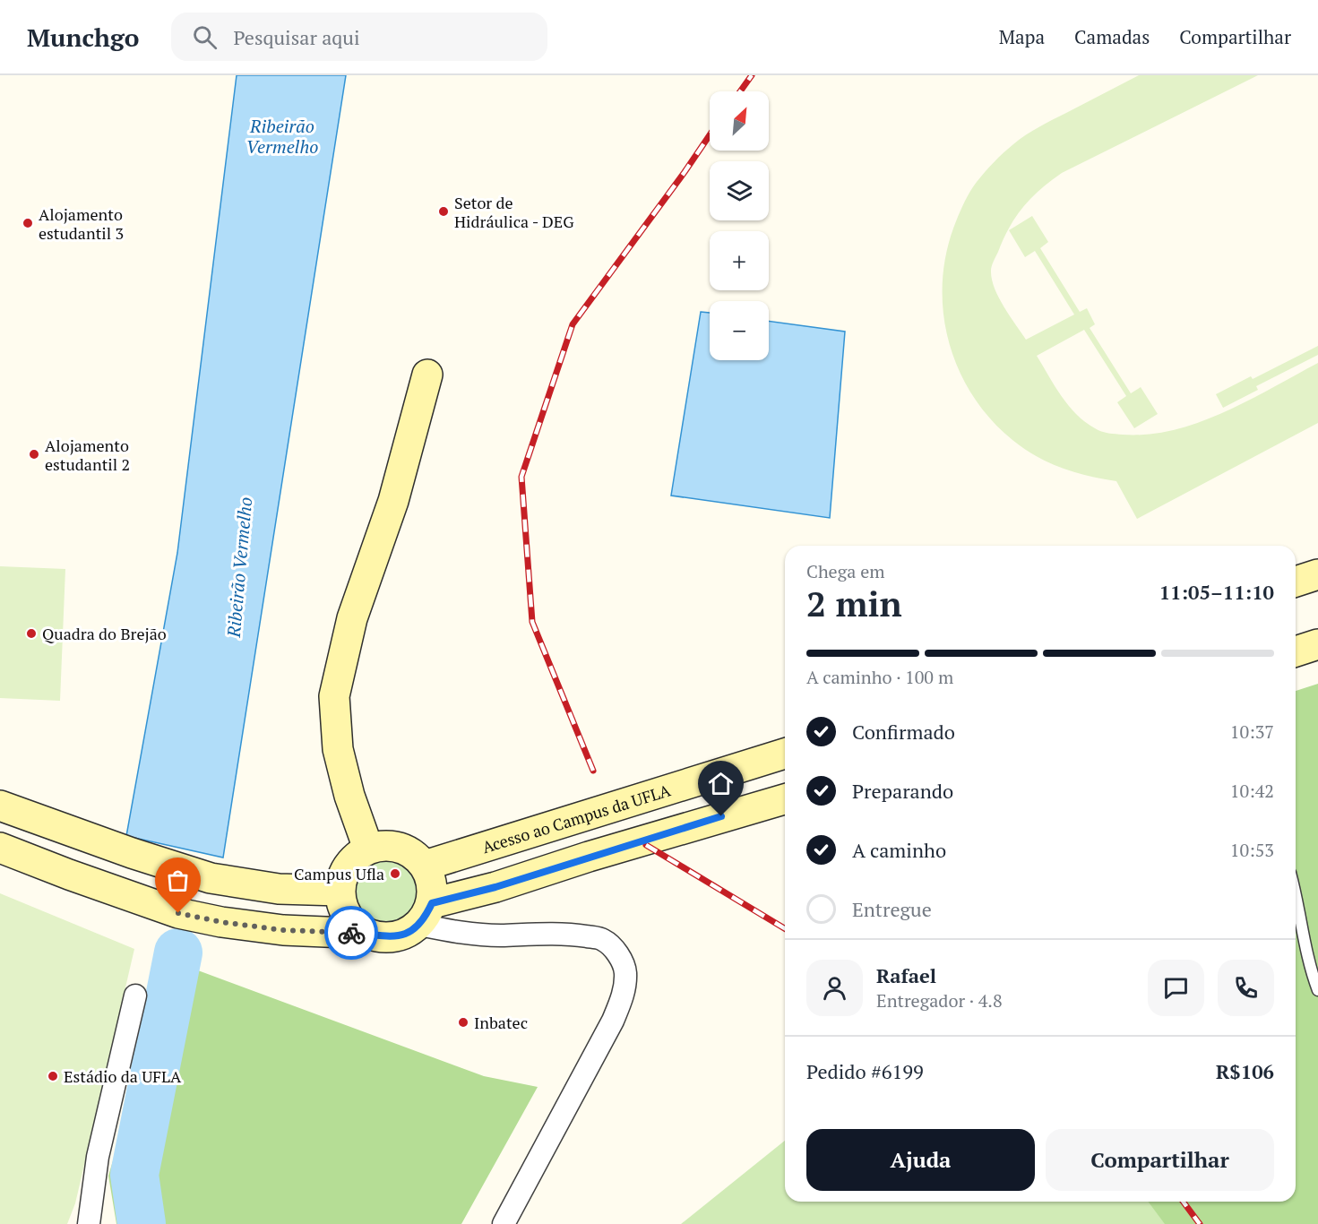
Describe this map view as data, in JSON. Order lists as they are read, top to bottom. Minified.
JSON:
{"streets":{"street":["Acesso ao Campus da UFLA"]},"water":["Ribeirão Vermelho"],"places":["Setor de Hidráulica - DEG","Alojamento estudantil 3","Alojamento estudantil 2","Quadra do Brejão","Campus Ufla","Inbatec","Estádio da UFLA"],"north":"top right","page":{"header":"Munchgo","search":"Pesquisar aqui","nav":["Mapa","Camadas","Compartilhar"],"map_buttons":["+","−"],"heading":["2 min","Chega em","11:05–11:10"],"panel":["Rafael","Entregador · 4.8","Pedido #6199","R$106"],"bar":"A caminho · 100 m","list":[["Confirmado","10:37"],["Preparando","10:42"],["A caminho","10:53"],"Entregue"],"buttons":["Ajuda","Compartilhar"]}}
